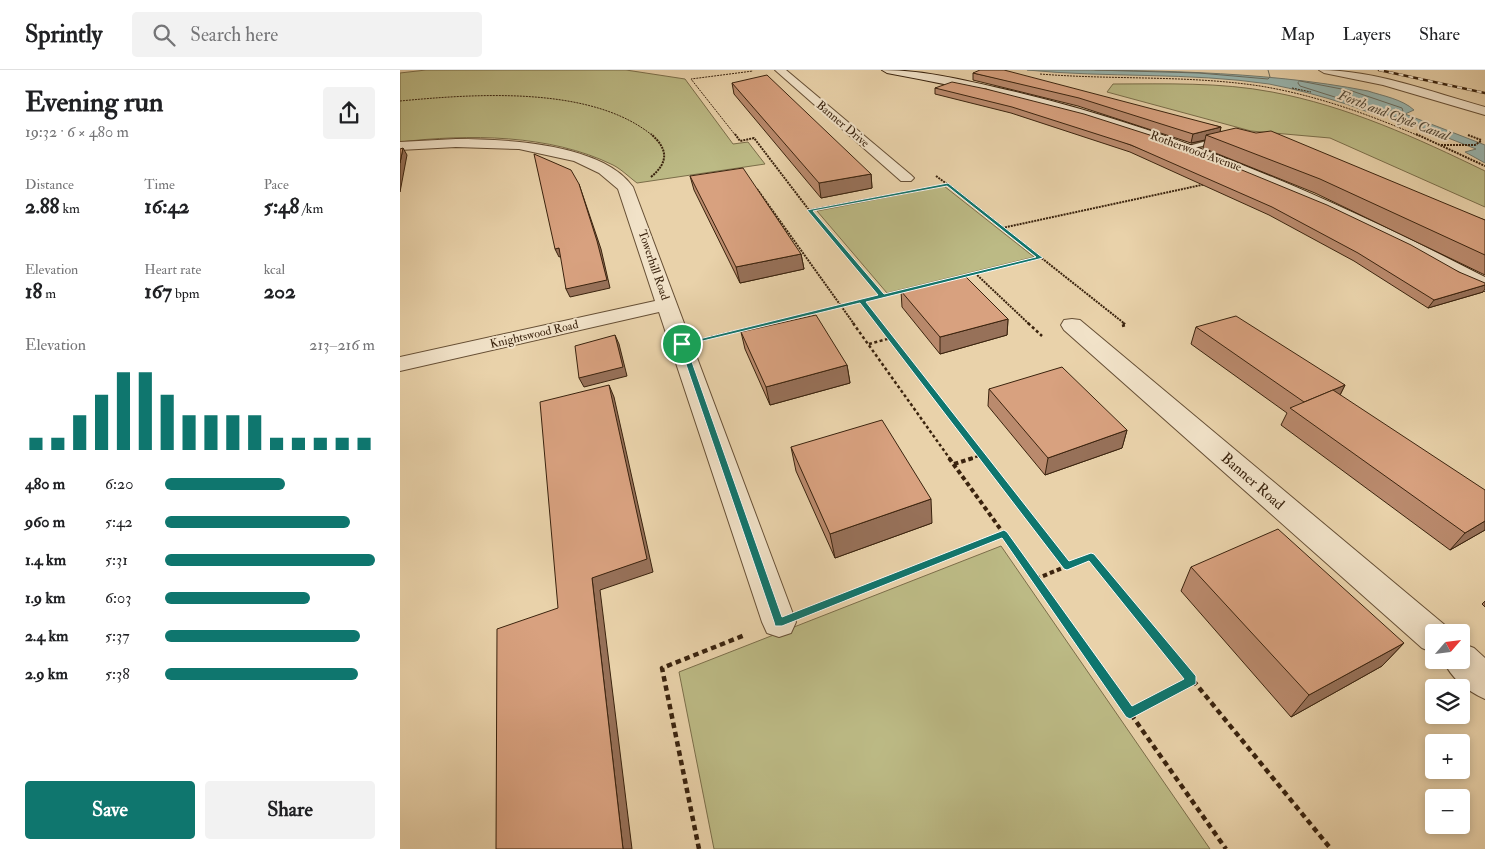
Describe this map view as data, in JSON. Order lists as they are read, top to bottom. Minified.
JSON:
{"streets":{"street":["Banner Drive","Rotherwood Avenue","Towerhill Road","Knightswood Road","Banner Road"]},"crossings":[["Towerhill Road","Knightswood Road"]],"water":["Forth and Clyde Canal"],"north":"top right","page":{"header":"Sprintly","search":"Search here","nav":["Map","Layers","Share"],"heading":["Evening run","19:32 · 6 × 480 m"],"stats":[["Distance","2.88 km"],["Time","16:42"],["Pace","5:48 /km"],["Elevation","18 m"],["Heart rate","167 bpm"],["kcal","202"]],"chart":["Elevation","213–216 m"],"list":[{"name":"480 m","note":"6:20"},{"name":"960 m","note":"5:42"},{"name":"1.4 km","note":"5:31"},{"name":"1.9 km","note":"6:03"},{"name":"2.4 km","note":"5:37"},{"name":"2.9 km","note":"5:38"}],"map_buttons":["+","−"],"buttons":["Save","Share"]}}
